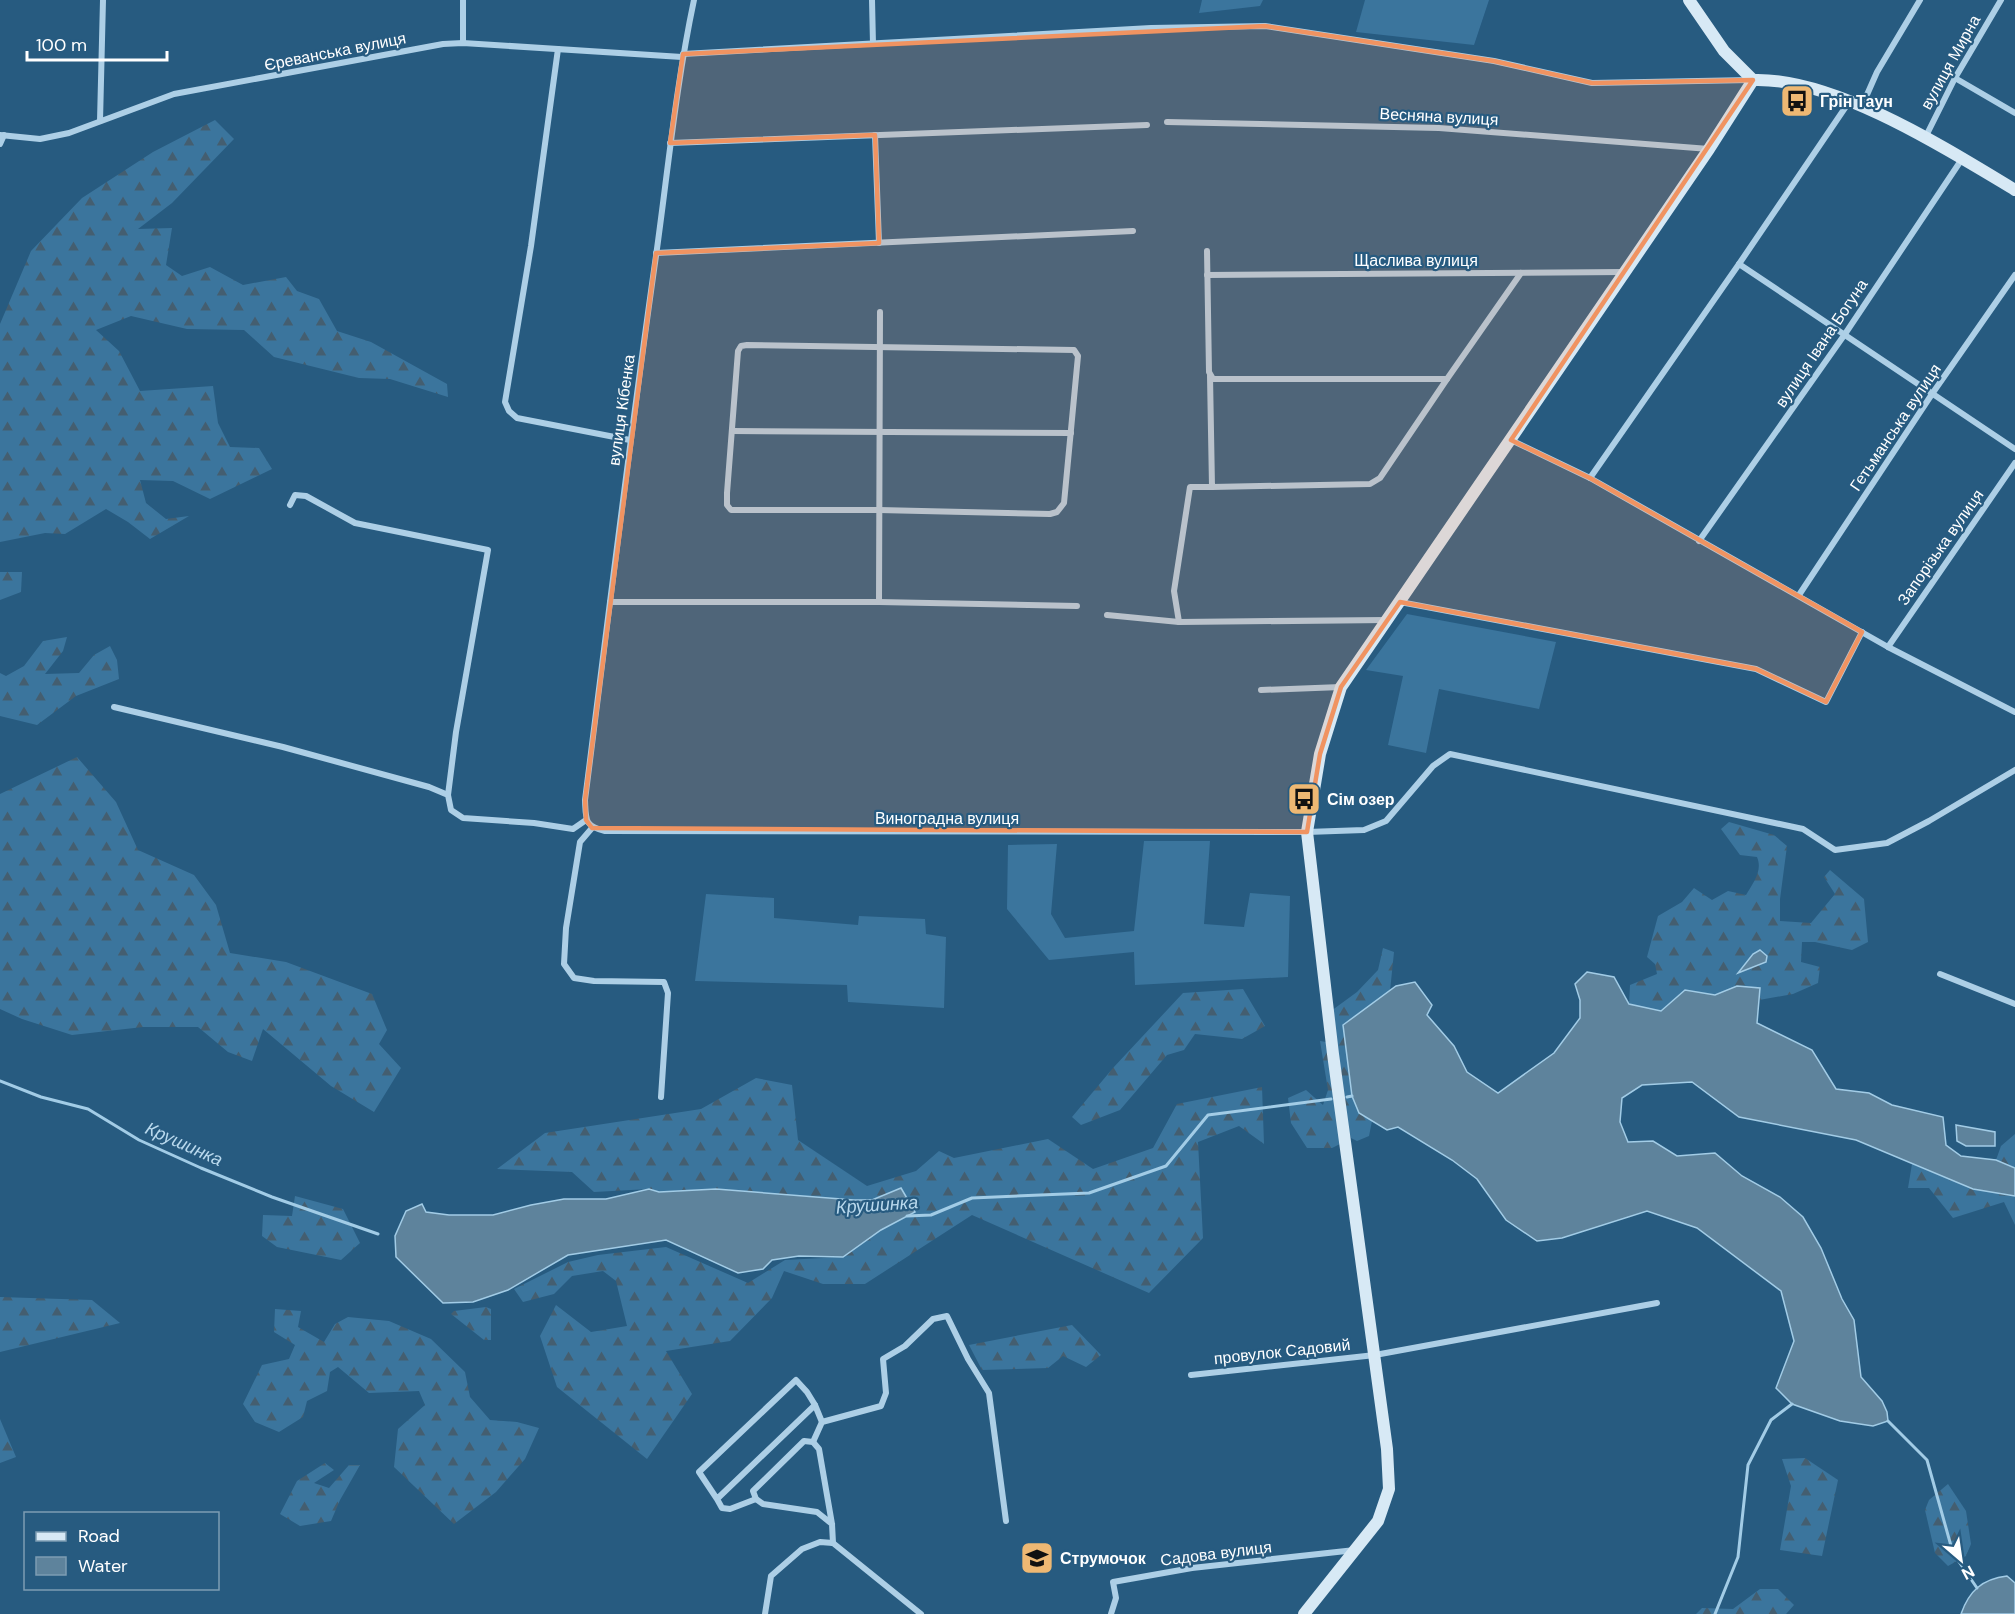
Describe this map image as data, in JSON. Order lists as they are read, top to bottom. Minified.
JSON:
{"streets":{"street":["Єреванська вулиця","вулиця Мирна","Весняна вулиця","Щаслива вулиця","вулиця Івана Богуна","вулиця Кібенка","Гетьманська вулиця","Запорізька вулиця","Виноградна вулиця","провулок Садовий","Садова вулиця"]},"crossings":[["Єреванська вулиця","вулиця Кібенка"],["вулиця Кібенка","Виноградна вулиця"]],"water":["Крушинка"],"places":{"bus stop":["Грін Таун","Сім озер"],"school or university":["Струмочок"]},"legend":["Road","Water"],"scale_bar":"100 m","north":"bottom right"}
